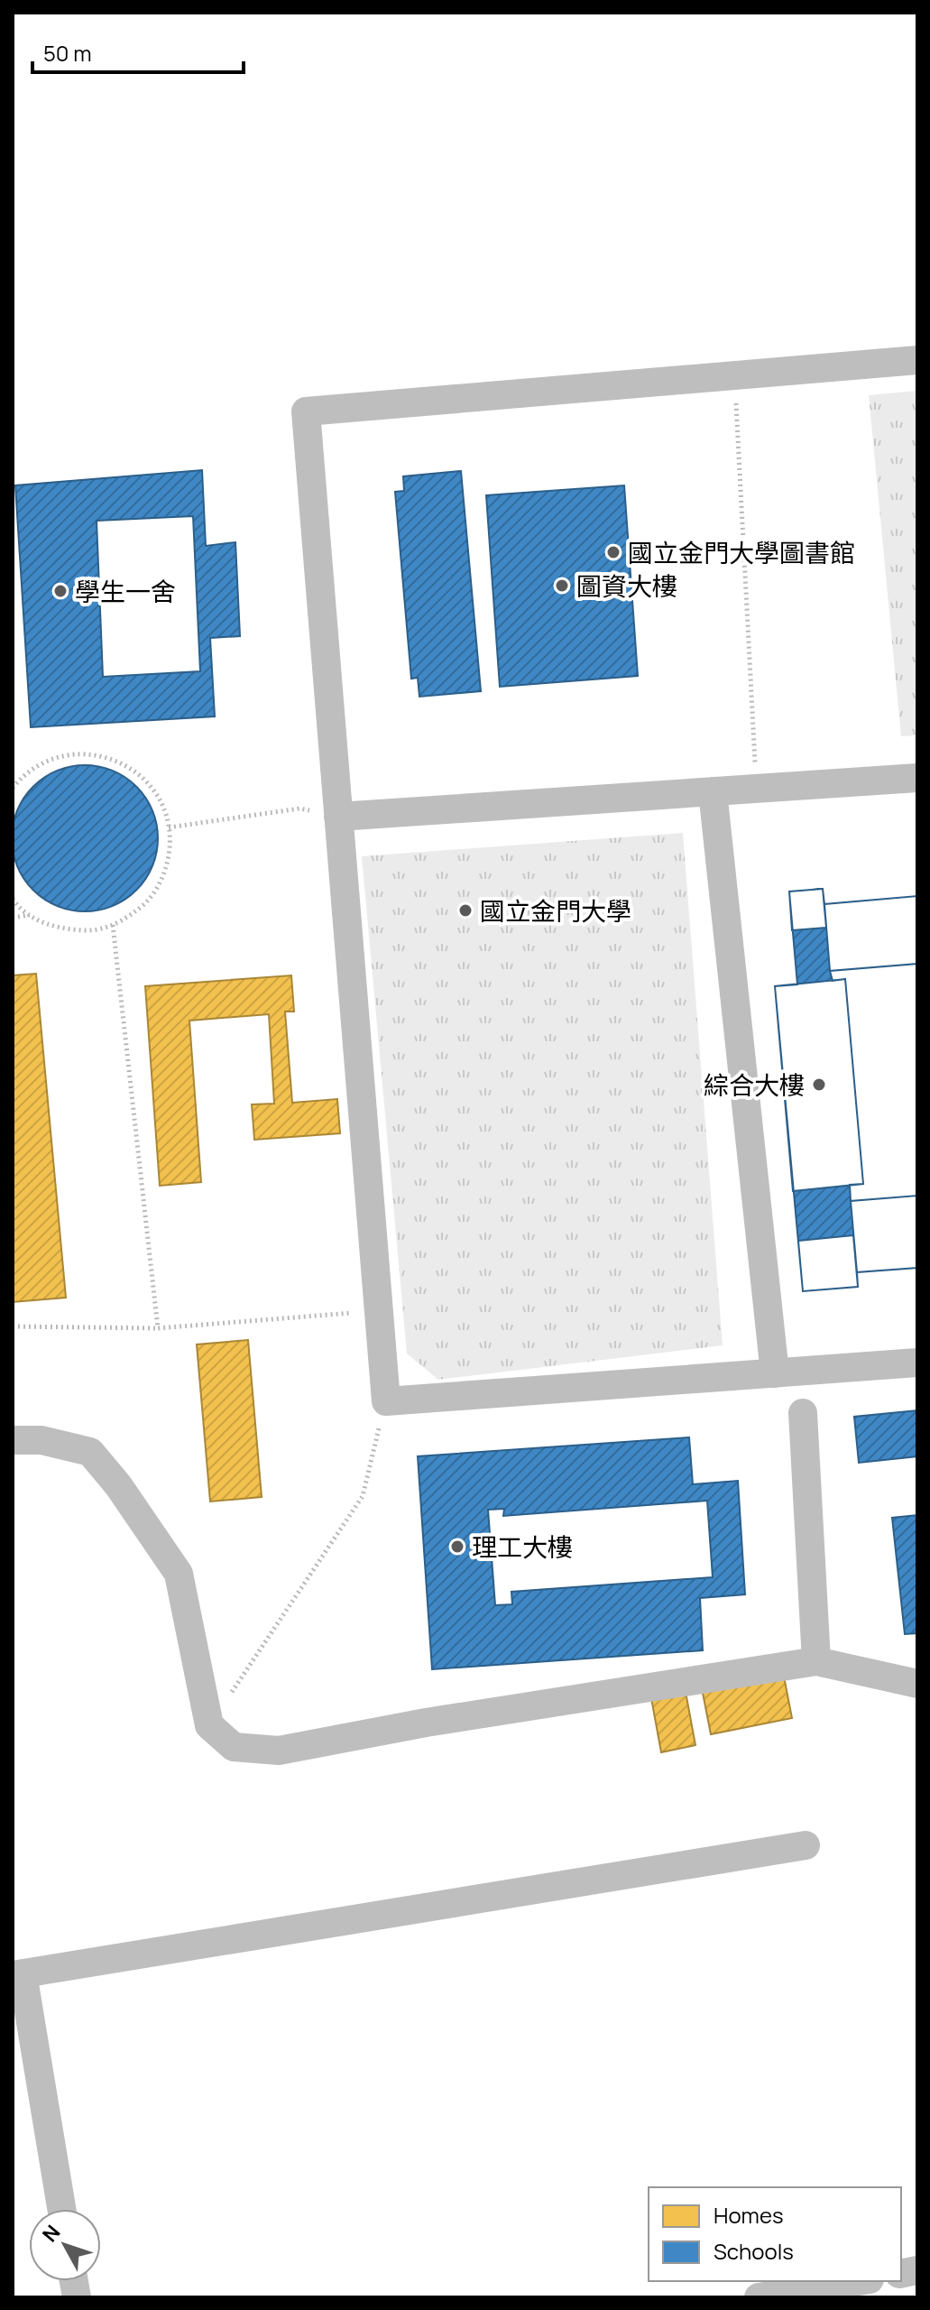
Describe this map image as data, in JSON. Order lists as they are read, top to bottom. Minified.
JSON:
{"places":["國立金門大學圖書館","圖資大樓","學生一舍","國立金門大學","綜合大樓","理工大樓"],"legend":["Homes","Schools"],"scale_bar":"50 m","north":"top left"}
